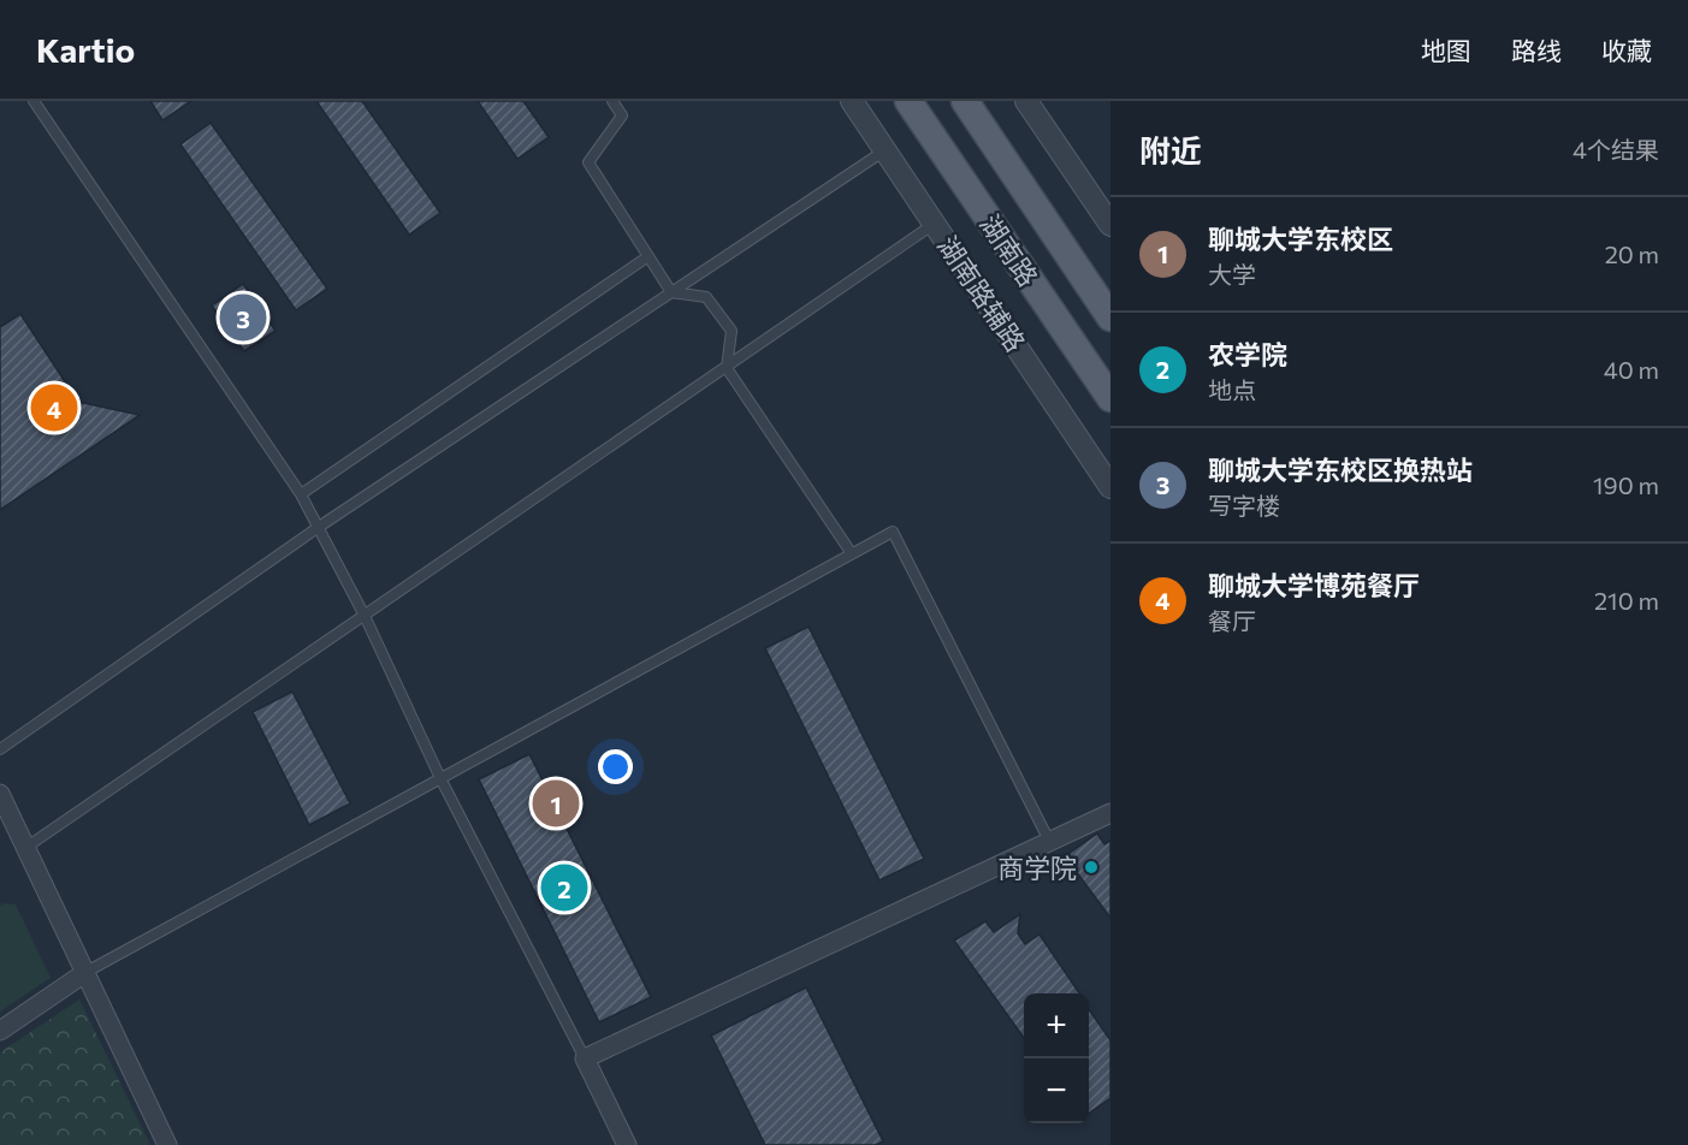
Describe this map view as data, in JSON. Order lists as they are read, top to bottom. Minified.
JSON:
{"streets":{"main road":["湖南路"],"street":["湖南路辅路"]},"places":["商学院"],"page":{"header":"Kartio","nav":["地图","路线","收藏"],"heading":["附近","4个结果"],"list":[{"mark":"1","name":"聊城大学东校区","note":"大学","value":"20 m"},{"mark":"2","name":"农学院","note":"地点","value":"40 m"},{"mark":"3","name":"聊城大学东校区换热站","note":"写字楼","value":"190 m"},{"mark":"4","name":"聊城大学博苑餐厅","note":"餐厅","value":"210 m"}],"pins":["3","4","1","2"],"map_buttons":["+","−"]}}
